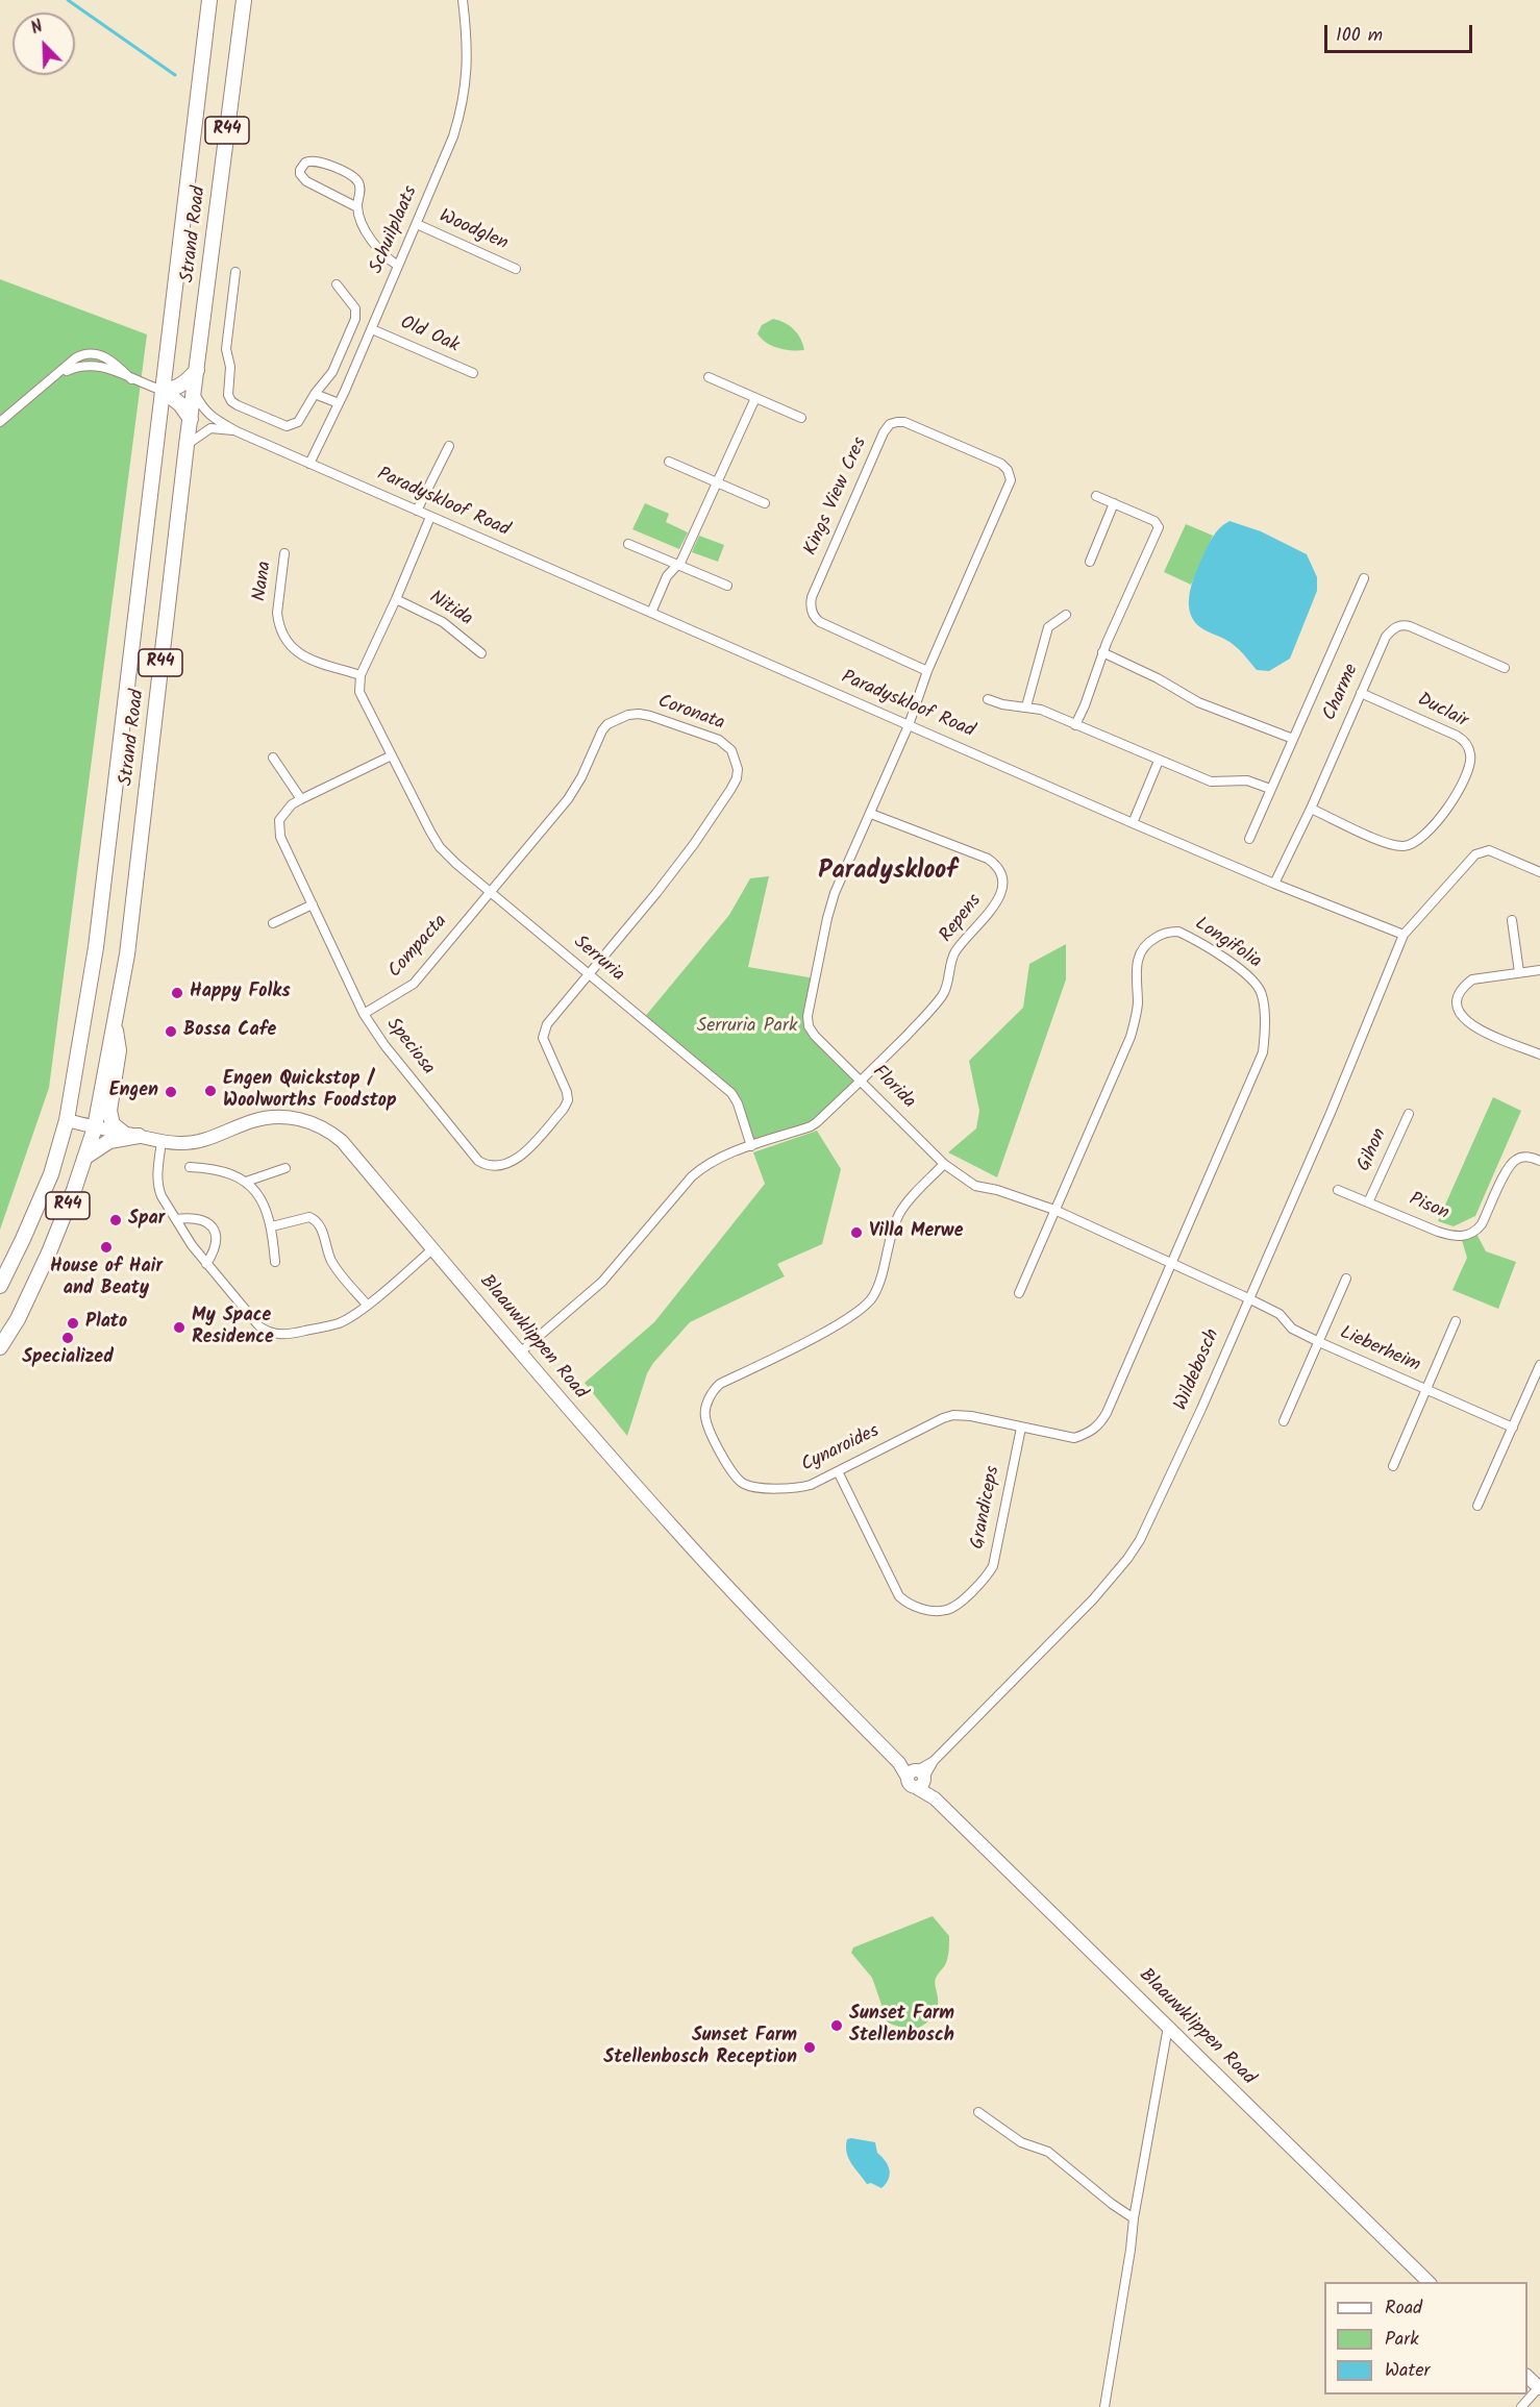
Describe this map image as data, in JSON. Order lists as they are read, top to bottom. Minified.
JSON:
{"streets":{"main road":["R44","Strand Road"],"street":["Schuilplaats","Woodglen","Old Oak","Kings View Cres","Paradyskloof Road","Nana","Nitida","Charme","Duclair","Coronata","Repens","Longifolia","Compacta","Serruria","Speciosa","Florida","Gihon","Pison","Blaauwklippen Road","Lieberheim","Wildebosch","Cynaroides","Grandiceps"]},"crossings":[["Schuilplaats","Woodglen"],["Schuilplaats","Old Oak"],["Schuilplaats","Paradyskloof Road"],["Strand Road","Paradyskloof Road"],["Strand Road","Blaauwklippen Road"],["Kings View Cres","Paradyskloof Road"],["Kings View Cres","Florida"],["Paradyskloof Road","Charme"],["Paradyskloof Road","Florida"],["Paradyskloof Road","Wildebosch"],["Nana","Serruria"],["Charme","Duclair"],["Coronata","Compacta"],["Coronata","Serruria"],["Coronata","Speciosa"],["Repens","Serruria"],["Repens","Florida"],["Longifolia","Florida"],["Longifolia","Cynaroides"],["Compacta","Serruria"],["Compacta","Speciosa"],["Serruria","Speciosa"],["Florida","Lieberheim"],["Florida","Wildebosch"],["Florida","Cynaroides"],["Gihon","Pison"],["Blaauwklippen Road","Wildebosch"],["Lieberheim","Wildebosch"],["Cynaroides","Grandiceps"]],"districts":["Paradyskloof"],"parks":["Serruria Park"],"places":["Happy Folks","Bossa Cafe","Engen Quickstop / Woolworths Foodstop","Engen","Spar","Villa Merwe","House of Hair and Beaty","Plato","My Space Residence","Specialized","Sunset Farm Stellenbosch","Sunset Farm Stellenbosch Reception"],"legend":["Road","Park","Water"],"scale_bar":"100 m","north":"top left"}
